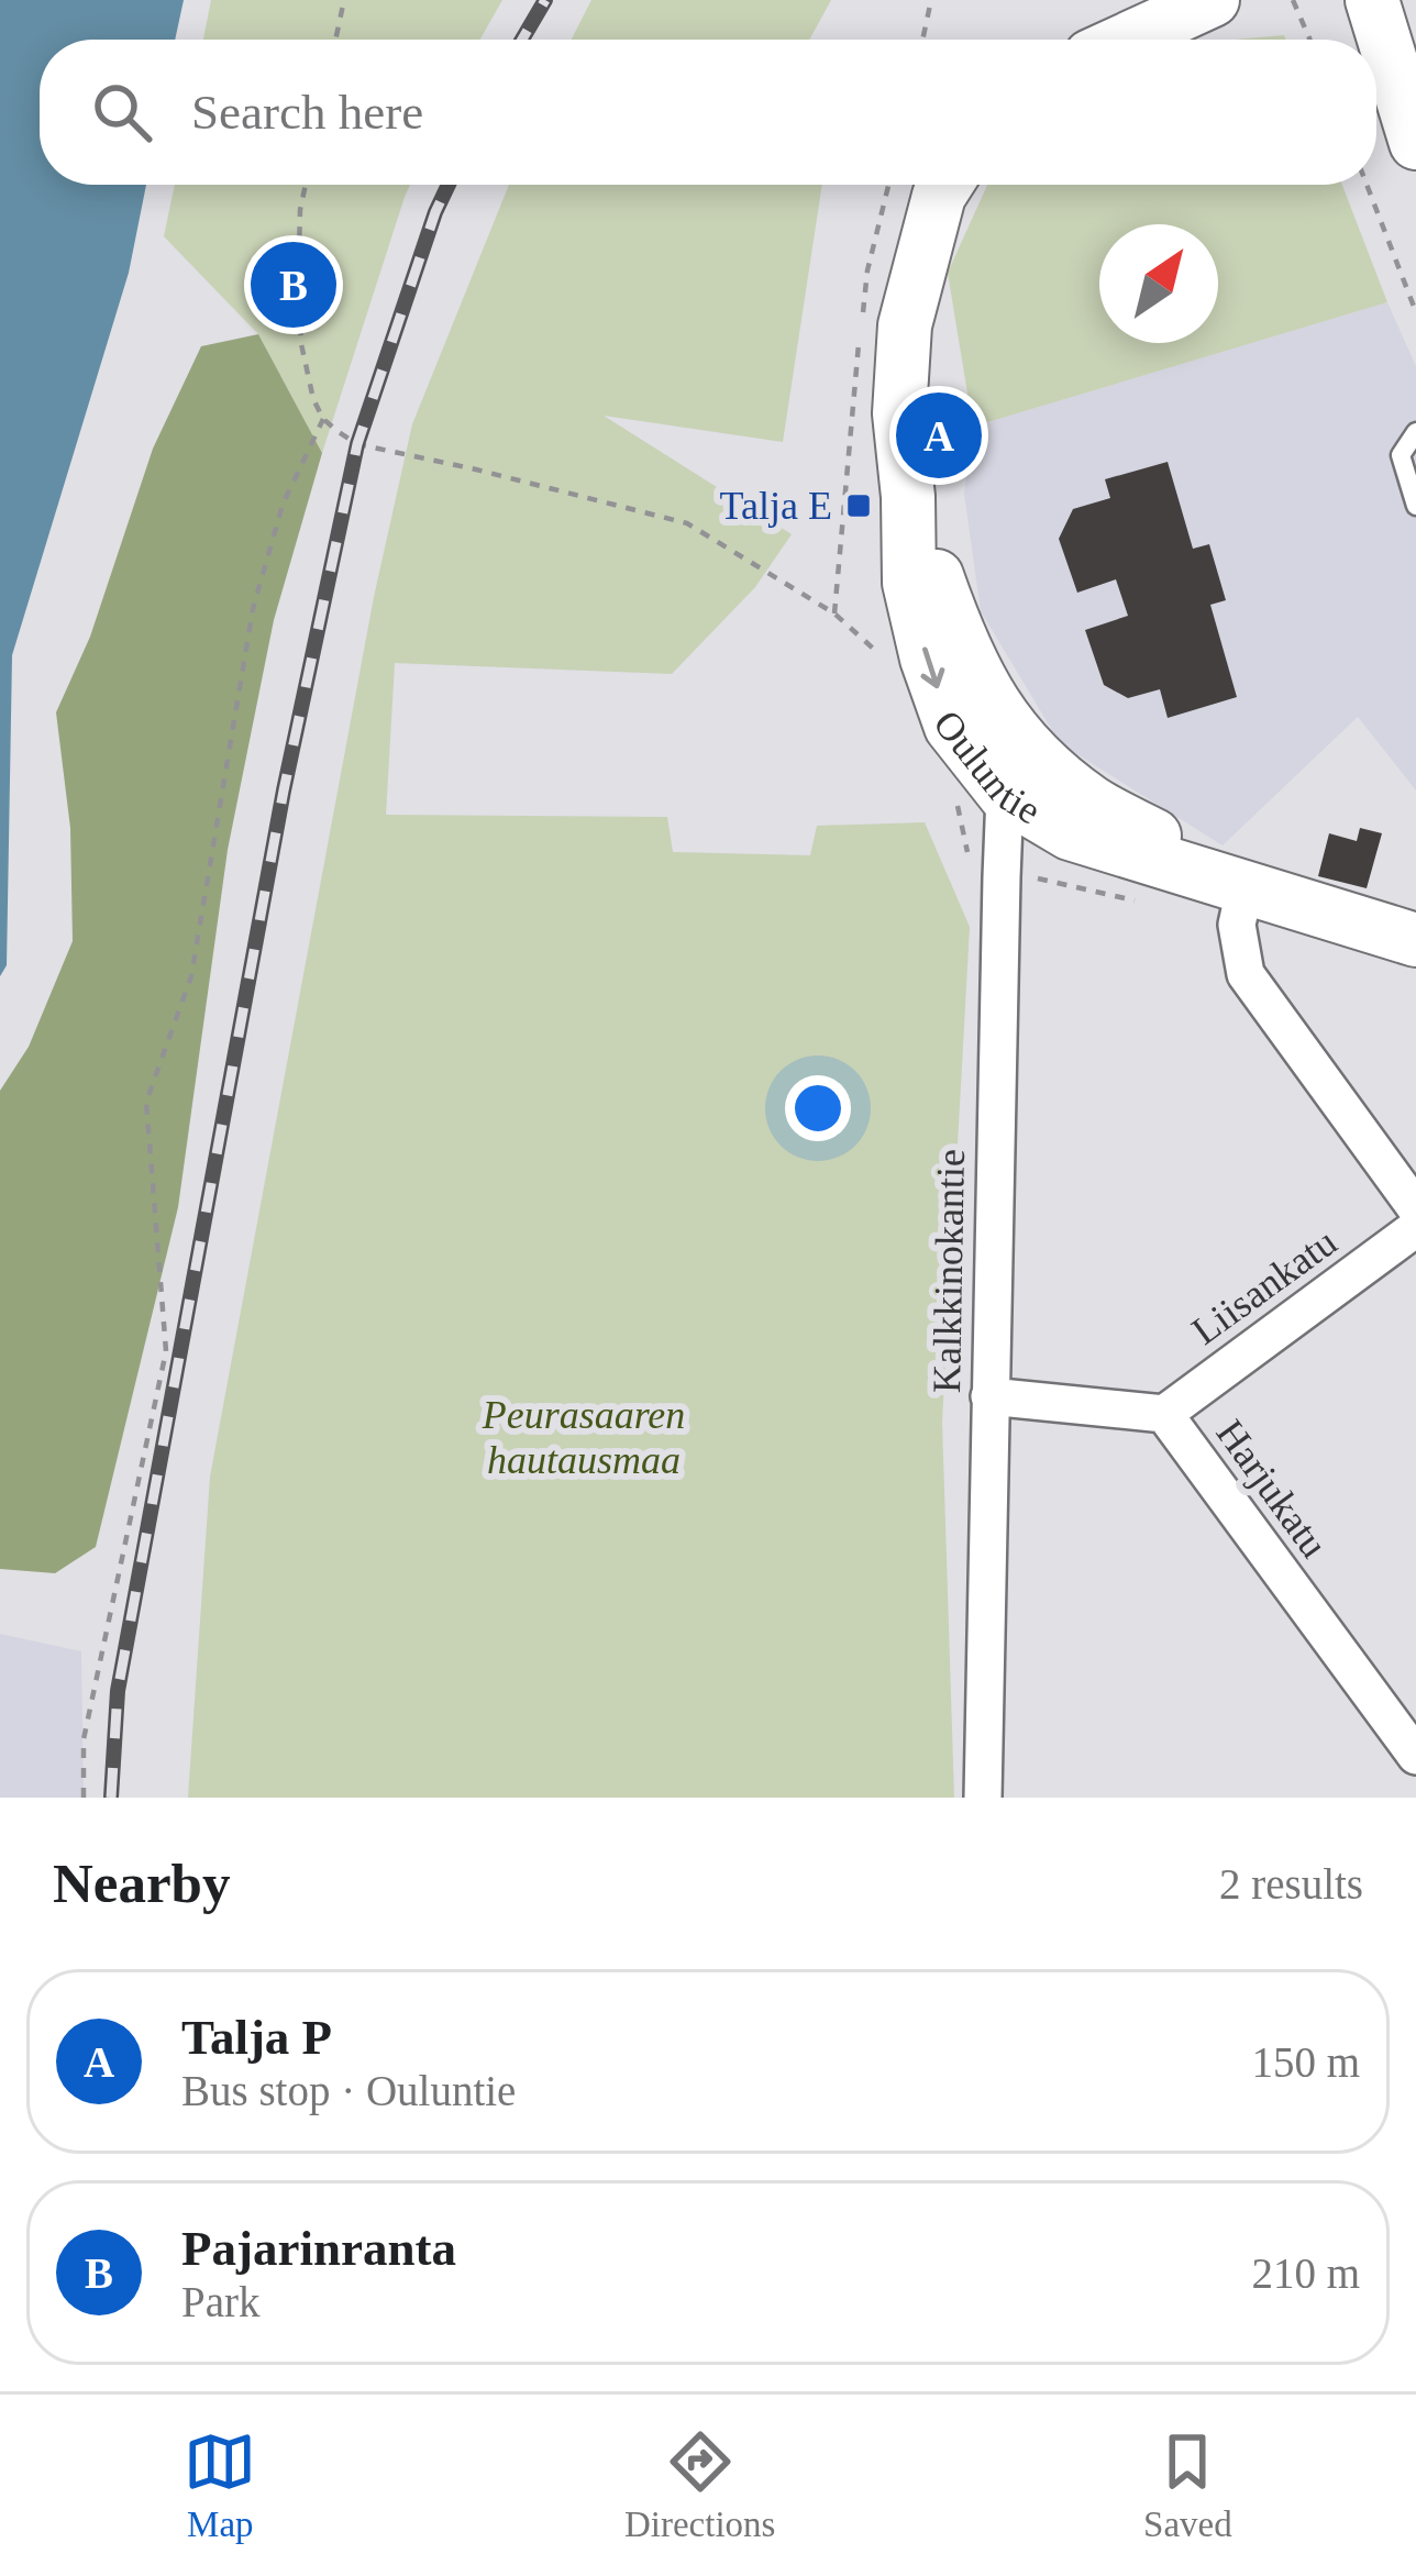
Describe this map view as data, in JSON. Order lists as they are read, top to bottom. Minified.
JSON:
{"streets":{"main road":["Ouluntie"],"street":["Kalkkinokantie","Liisankatu","Harjukatu"]},"crossings":[["Ouluntie","Kalkkinokantie"],["Kalkkinokantie","Harjukatu"],["Liisankatu","Harjukatu"]],"parks":["Peurasaaren hautausmaa"],"places":{"transit":["Talja E"]},"north":"top right","page":{"search":"Search here","pins":["B","A"],"heading":["Nearby","2 results"],"list":[{"mark":"A","name":"Talja P","note":"Bus stop · Ouluntie","value":"150 m"},{"mark":"B","name":"Pajarinranta","note":"Park","value":"210 m"}],"nav":["Map","Directions","Saved"]}}
